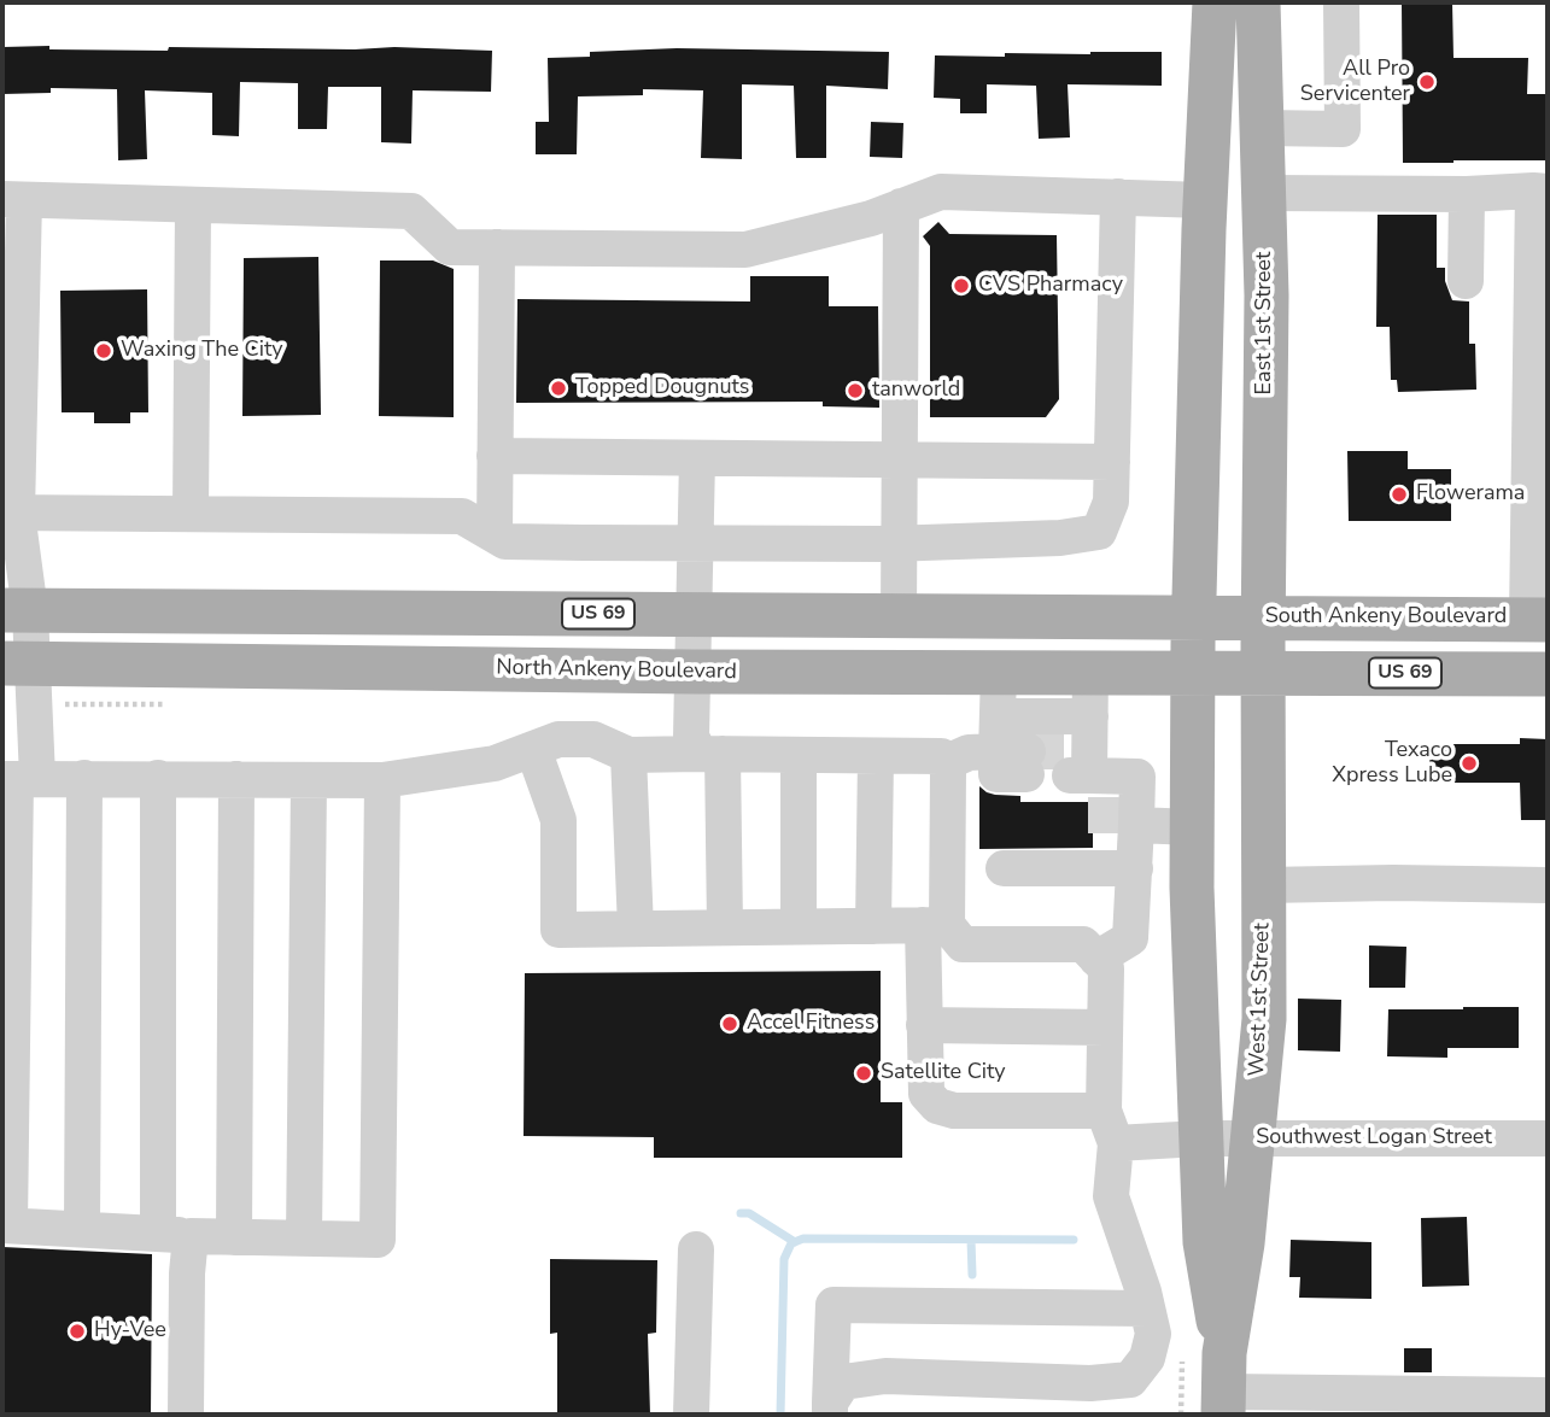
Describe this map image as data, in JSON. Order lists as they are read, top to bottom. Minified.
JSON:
{"streets":{"main road":["East 1st Street","US 69","South Ankeny Boulevard","North Ankeny Boulevard","West 1st Street"],"street":["Southwest Logan Street"]},"crossings":[["East 1st Street","US 69"],["East 1st Street","South Ankeny Boulevard"],["East 1st Street","North Ankeny Boulevard"],["East 1st Street","West 1st Street"],["US 69","South Ankeny Boulevard"],["US 69","North Ankeny Boulevard"],["US 69","West 1st Street"],["South Ankeny Boulevard","North Ankeny Boulevard"],["South Ankeny Boulevard","West 1st Street"],["North Ankeny Boulevard","West 1st Street"],["West 1st Street","Southwest Logan Street"]],"places":["All Pro Servicenter","CVS Pharmacy","Waxing The City","Topped Dougnuts","tanworld","Flowerama","Texaco Xpress Lube","Accel Fitness","Satellite City","Hy-Vee"]}
